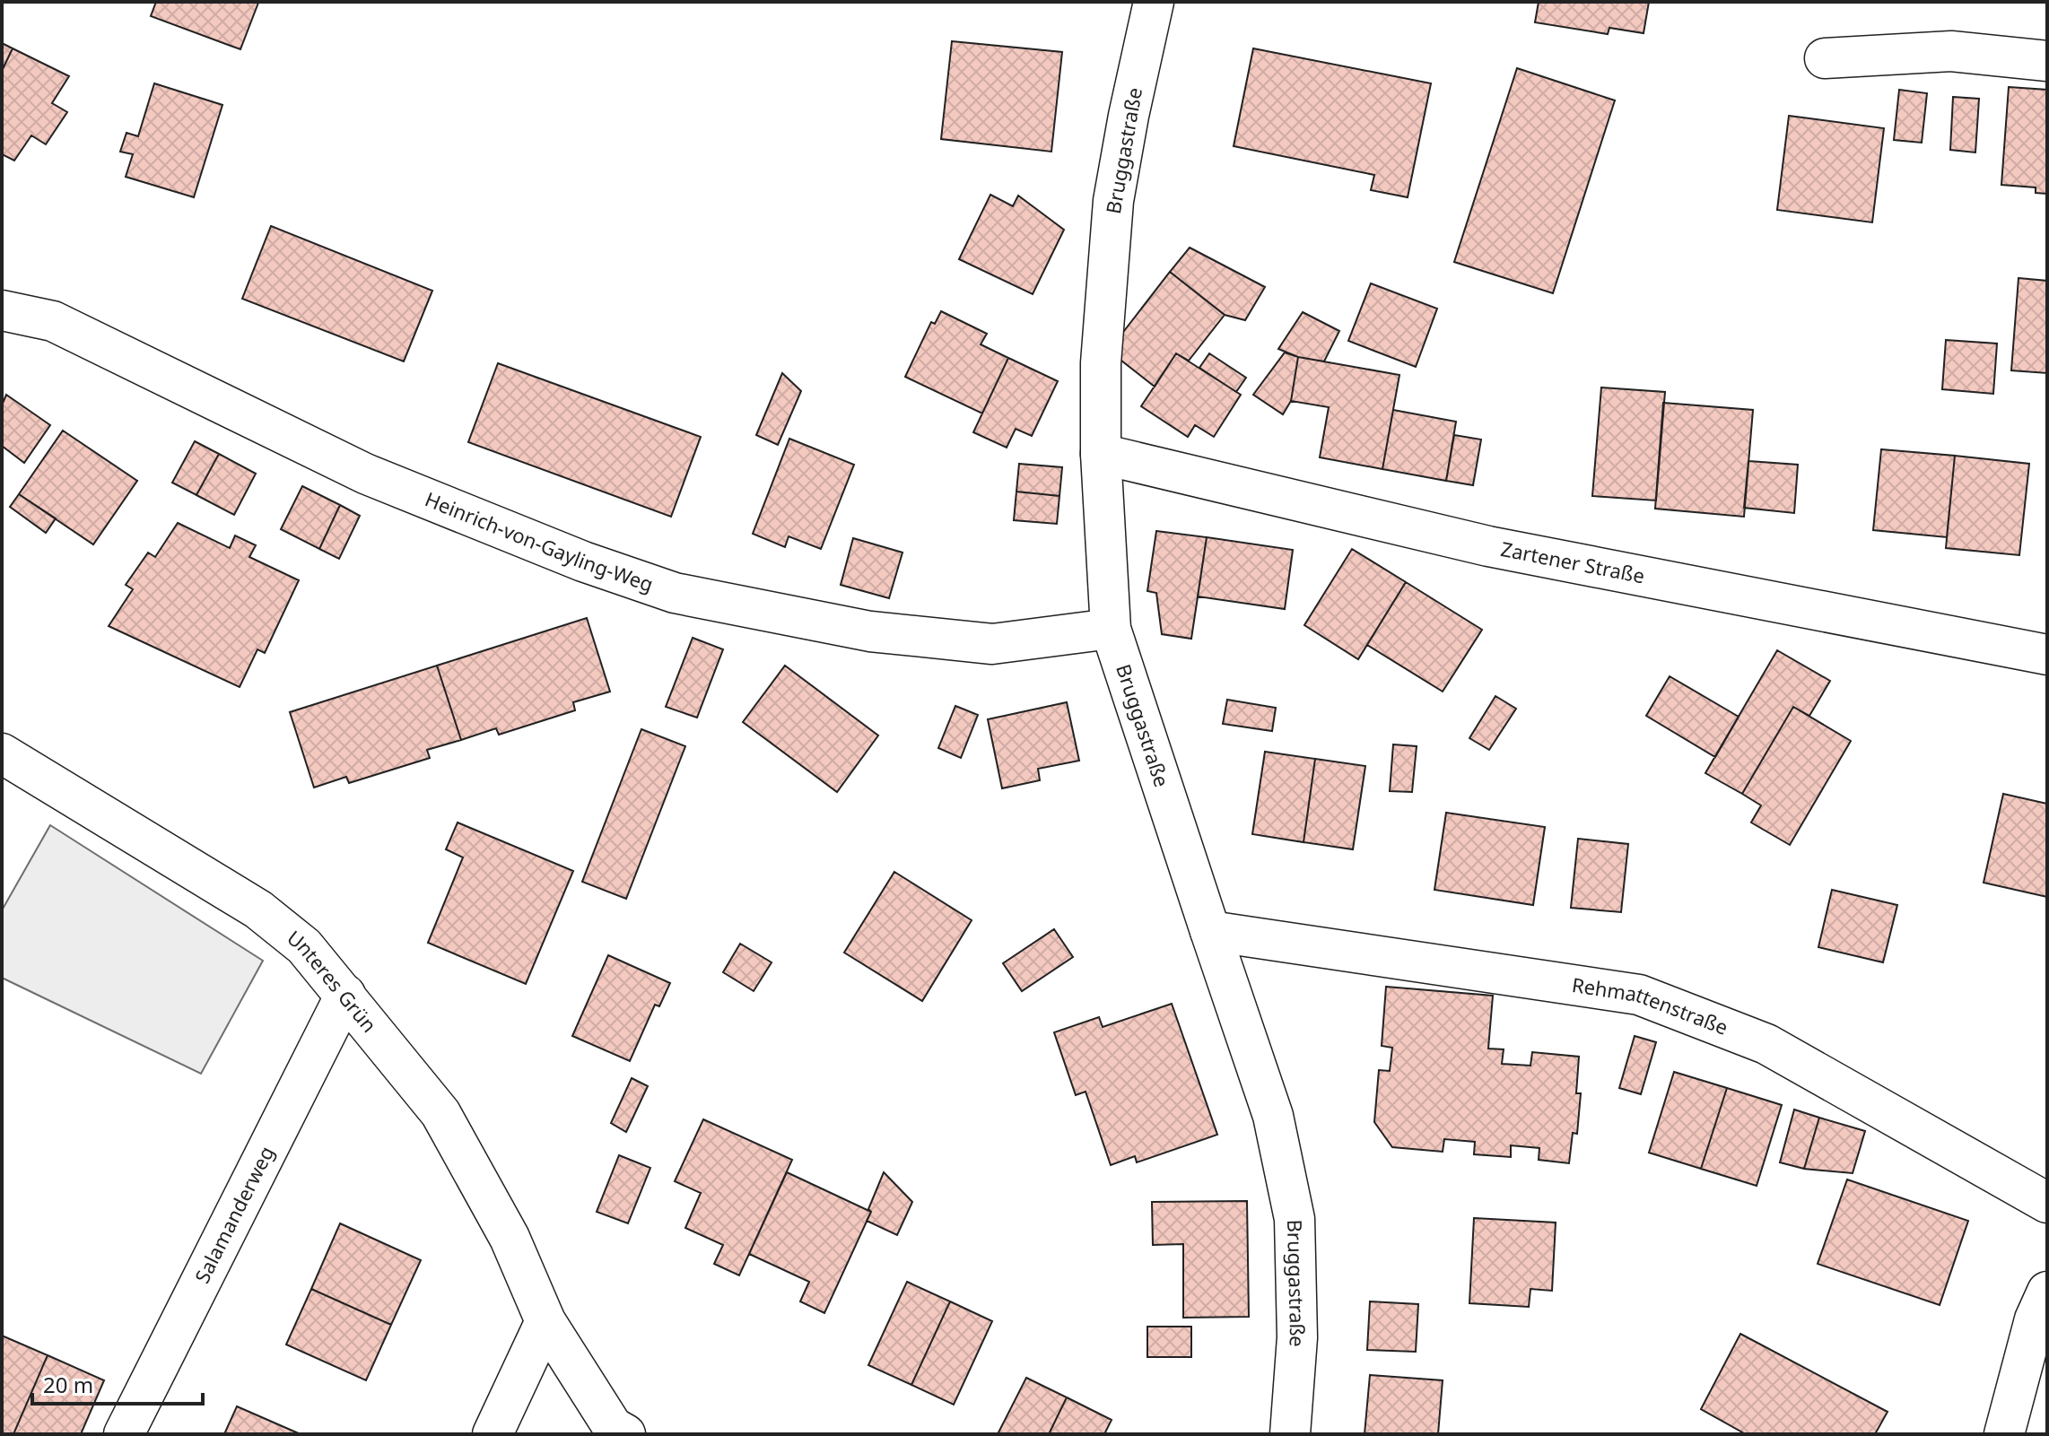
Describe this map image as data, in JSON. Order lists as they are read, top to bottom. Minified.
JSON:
{"streets":{"street":["Bruggastraße","Heinrich-von-Gayling-Weg","Zartener Straße","Unteres Grün","Rehmattenstraße","Salamanderweg"]},"crossings":[["Bruggastraße","Heinrich-von-Gayling-Weg"],["Bruggastraße","Zartener Straße"],["Bruggastraße","Rehmattenstraße"],["Unteres Grün","Salamanderweg"]],"scale_bar":"20 m"}
